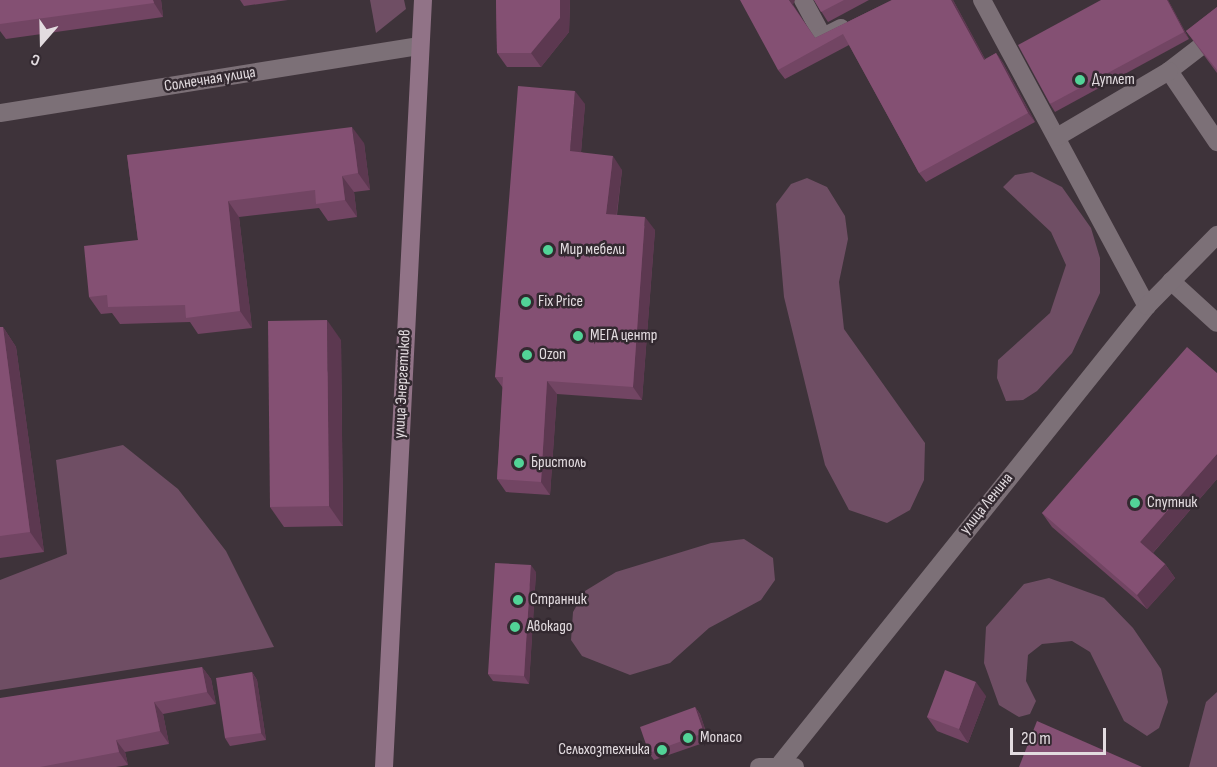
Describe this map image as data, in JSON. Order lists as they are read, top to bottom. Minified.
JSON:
{"streets":{"street":["Солнечная улица","улица Энергетиков","улица Ленина"]},"crossings":[["Солнечная улица","улица Энергетиков"]],"places":["Дуплет","Мир мебели","Fix Price","МЕГА центр","Ozon","Бристоль","Спутник","Странник","Авокадо","Monaco","Сельхозтехника"],"scale_bar":"20 m","north":"bottom"}
